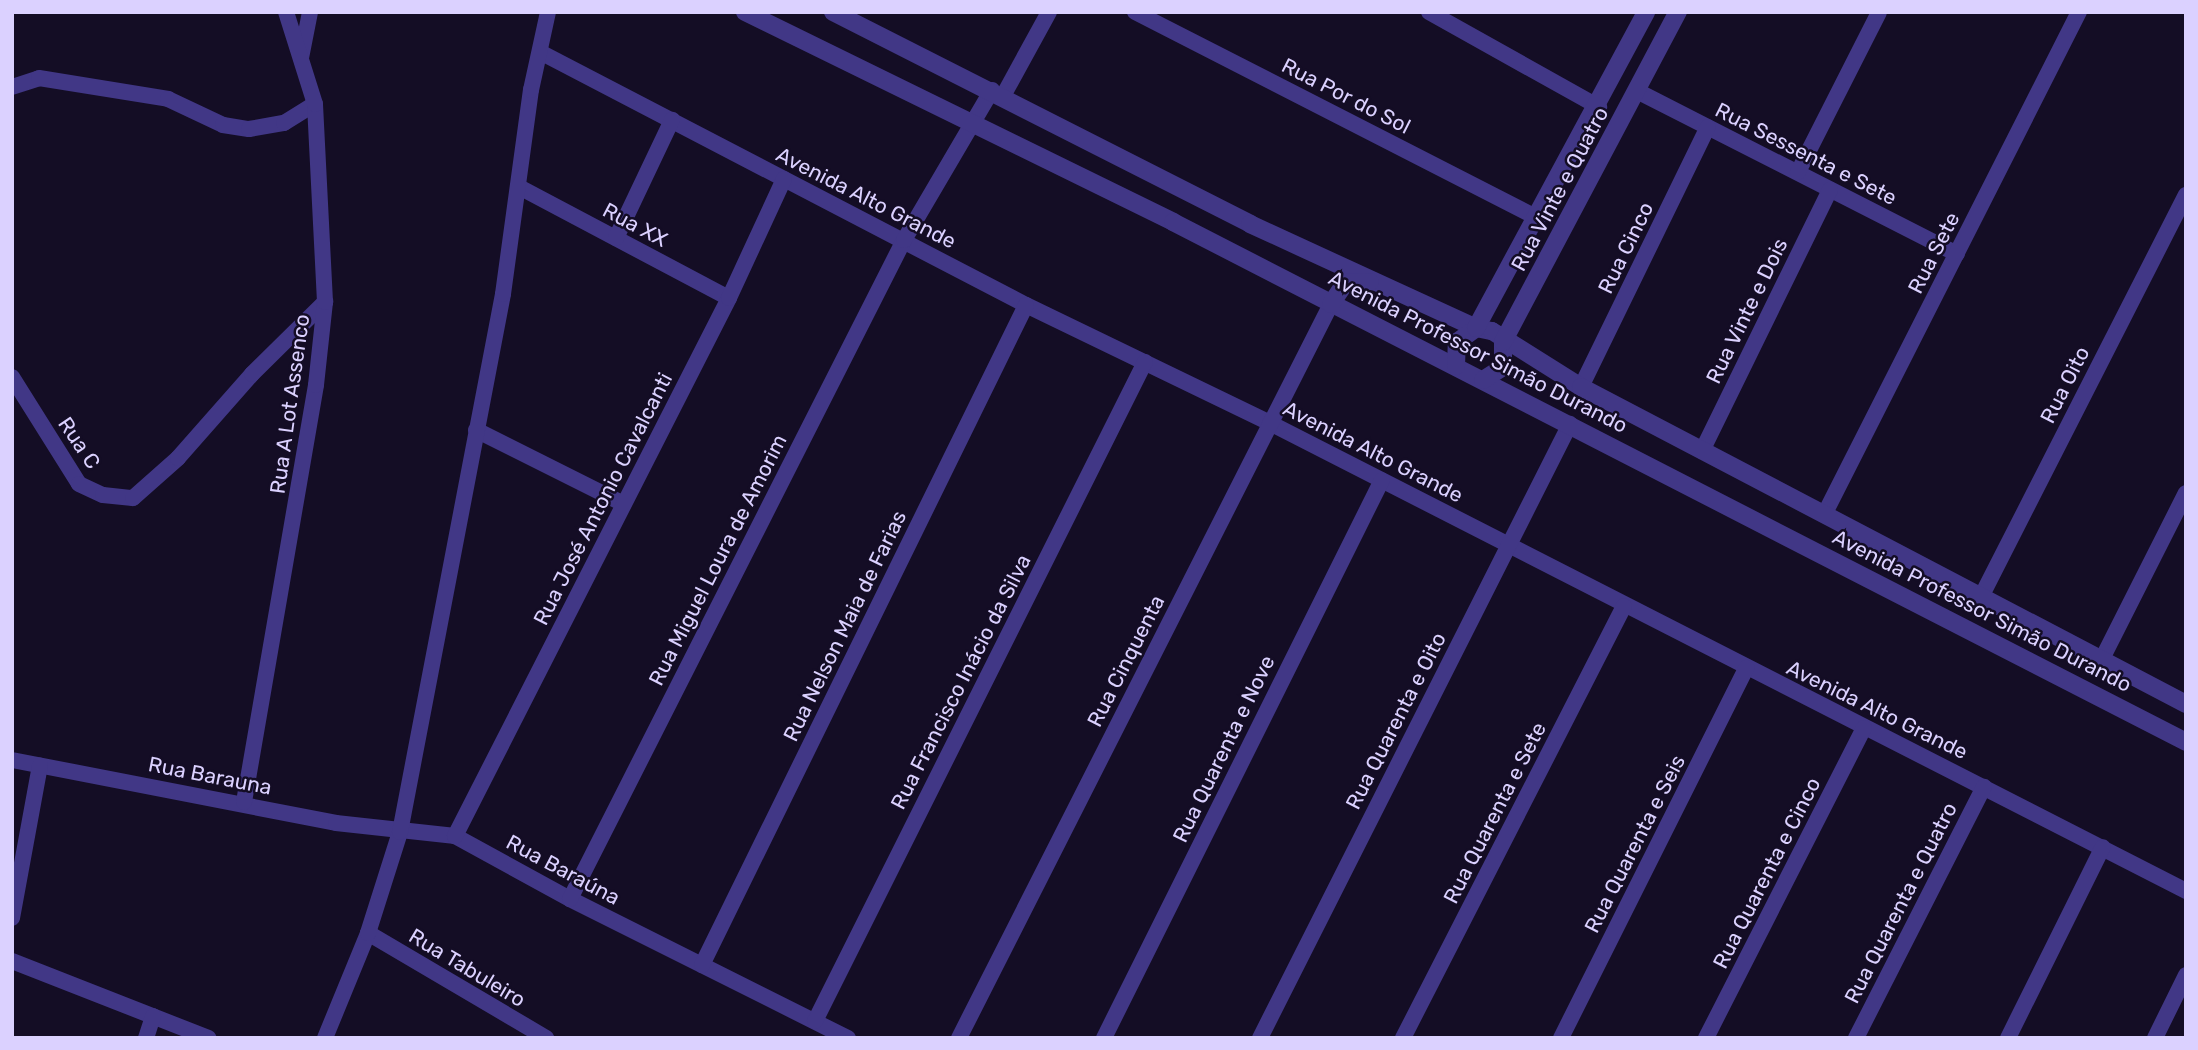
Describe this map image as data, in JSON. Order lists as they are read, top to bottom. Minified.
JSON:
{"streets":{"street":["Rua Por do Sol","Rua Sessenta e Sete","Rua Vinte e Quatro","Avenida Alto Grande","Rua XX","Rua Cinco","Rua Sete","Rua Vinte e Dois","Avenida Professor Simão Durando","Rua Oito","Rua A Lot Assenco","Rua C","Rua José Antonio Cavalcanti","Rua Miguel Loura de Amorim","Rua Nelson Maia de Farias","Rua Cinquenta","Rua Francisco Inácio da Silva","Rua Quarenta e Oito","Rua Quarenta e Nove","Rua Barauna","Rua Quarenta e Sete","Rua Quarenta e Seis","Rua Baraúna","Rua Quarenta e Cinco","Rua Quarenta e Quatro","Rua Tabuleiro"]},"crossings":[["Rua Por do Sol","Rua Vinte e Quatro"],["Rua Sessenta e Sete","Rua Vinte e Quatro"],["Rua Sessenta e Sete","Rua Cinco"],["Rua Sessenta e Sete","Rua Sete"],["Rua Sessenta e Sete","Rua Vinte e Dois"],["Rua Vinte e Quatro","Avenida Professor Simão Durando"],["Avenida Alto Grande","Rua José Antonio Cavalcanti"],["Avenida Alto Grande","Rua Miguel Loura de Amorim"],["Avenida Alto Grande","Rua Nelson Maia de Farias"],["Avenida Alto Grande","Rua Cinquenta"],["Avenida Alto Grande","Rua Francisco Inácio da Silva"],["Avenida Alto Grande","Rua Quarenta e Oito"],["Avenida Alto Grande","Rua Quarenta e Nove"],["Avenida Alto Grande","Rua Quarenta e Sete"],["Avenida Alto Grande","Rua Quarenta e Seis"],["Avenida Alto Grande","Rua Quarenta e Cinco"],["Avenida Alto Grande","Rua Quarenta e Quatro"],["Rua XX","Rua José Antonio Cavalcanti"],["Rua Cinco","Avenida Professor Simão Durando"],["Rua Sete","Avenida Professor Simão Durando"],["Rua Vinte e Dois","Avenida Professor Simão Durando"],["Avenida Professor Simão Durando","Rua Oito"],["Avenida Professor Simão Durando","Rua Miguel Loura de Amorim"],["Avenida Professor Simão Durando","Rua Cinquenta"],["Avenida Professor Simão Durando","Rua Quarenta e Oito"],["Rua A Lot Assenco","Rua C"],["Rua A Lot Assenco","Rua Barauna"],["Rua José Antonio Cavalcanti","Rua Baraúna"],["Rua Miguel Loura de Amorim","Rua Baraúna"],["Rua Nelson Maia de Farias","Rua Baraúna"],["Rua Francisco Inácio da Silva","Rua Baraúna"],["Rua Barauna","Rua Baraúna"]]}
